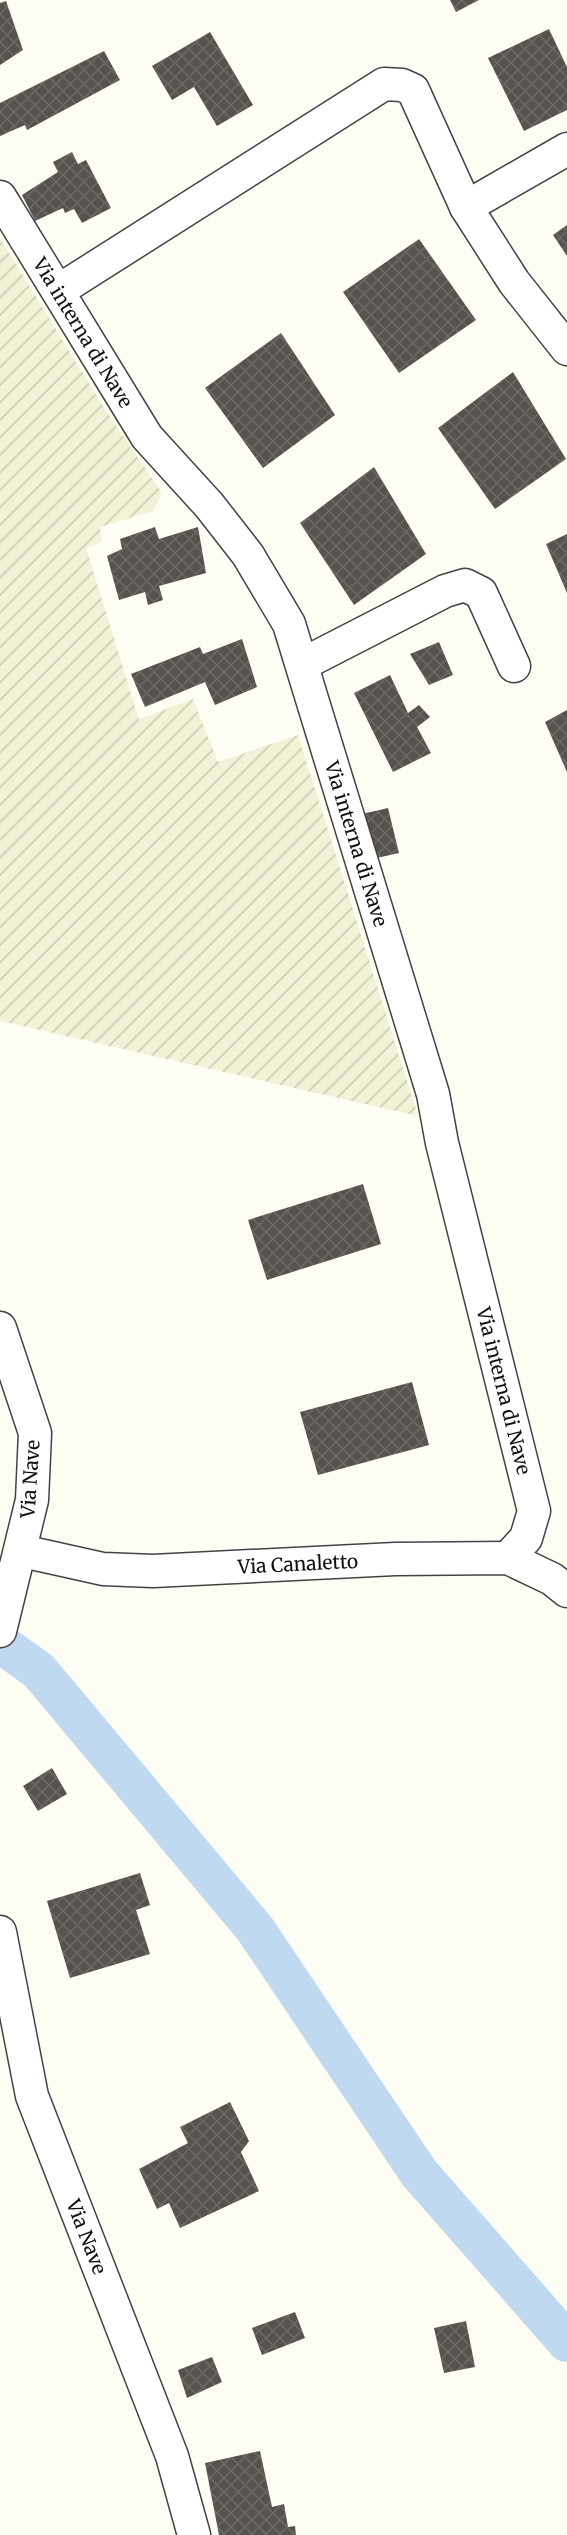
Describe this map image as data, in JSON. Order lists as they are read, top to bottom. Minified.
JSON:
{"streets":{"street":["Via interna di Nave","Via Nave","Via Canaletto"]},"crossings":[["Via interna di Nave","Via Canaletto"],["Via Nave","Via Canaletto"]]}
